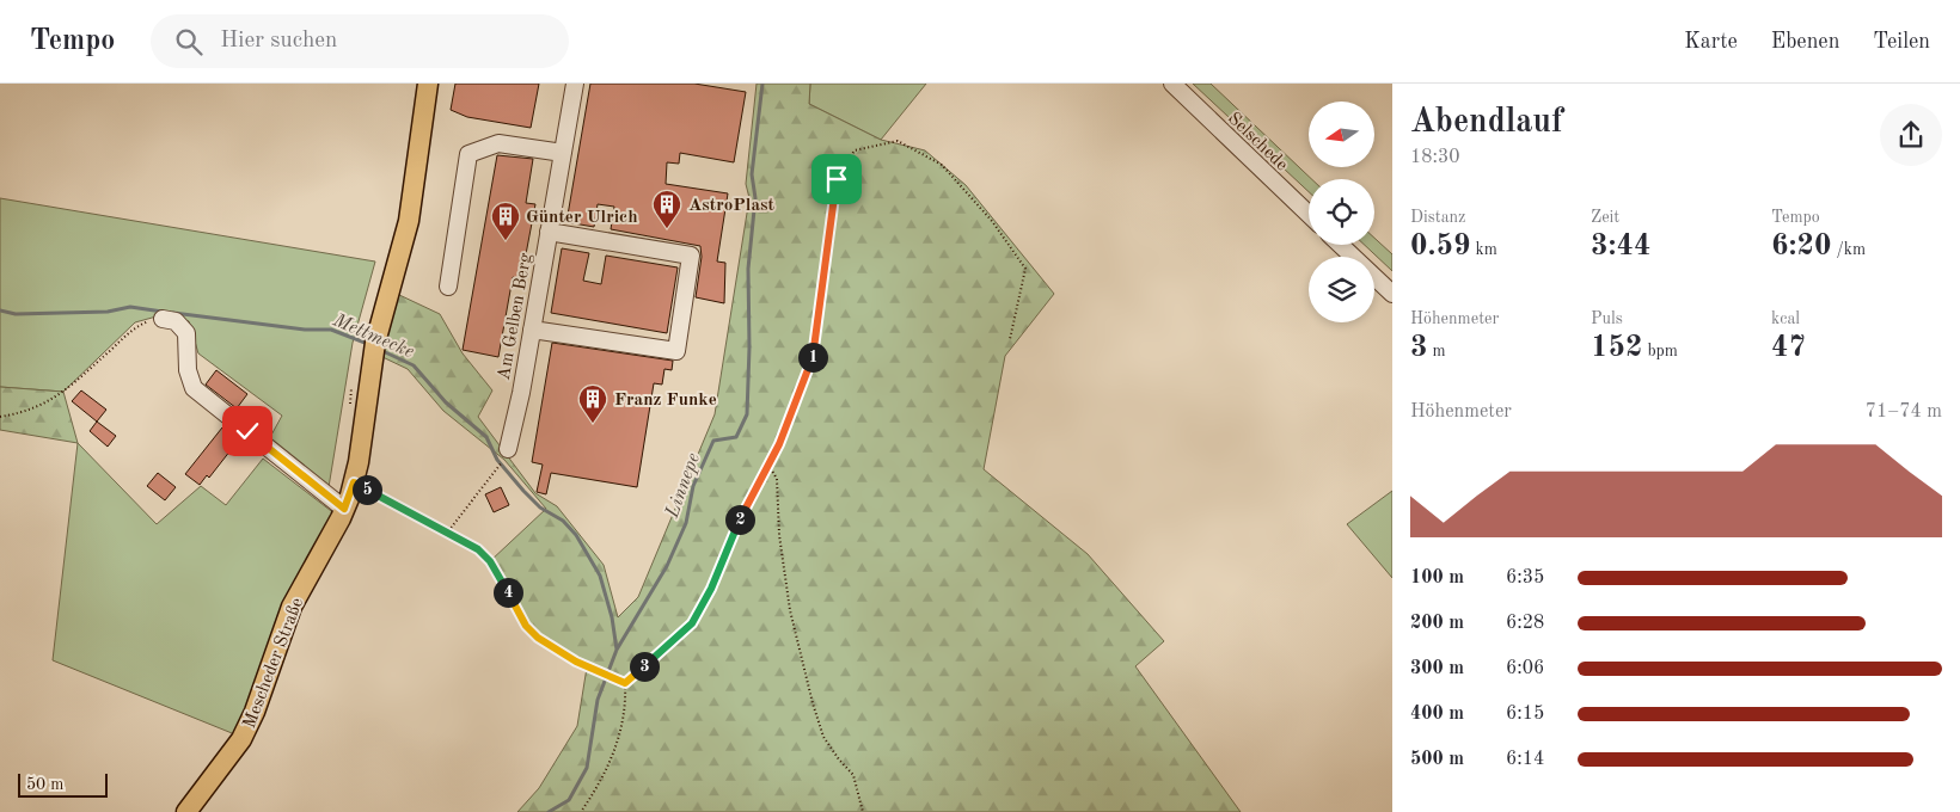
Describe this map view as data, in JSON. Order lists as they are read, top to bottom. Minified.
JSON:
{"streets":{"main road":["Mescheder Straße"],"street":["Selschede","Am Gelben Berg"]},"water":["Mettmecke","Linnepe"],"places":{"building":["AstroPlast","Günter Ulrich","Franz Funke"]},"scale_bar":"50 m","north":"left","page":{"header":"Tempo","search":"Hier suchen","nav":["Karte","Ebenen","Teilen"],"heading":["Abendlauf","18:30"],"stats":[["Distanz","0.59 km"],["Zeit","3:44"],["Tempo","6:20 /km"],["Höhenmeter","3 m"],["Puls","152 bpm"],["kcal","47"]],"pins":["1","5","2","4","3"],"chart":["Höhenmeter","71–74 m"],"list":[{"name":"100 m","note":"6:35"},{"name":"200 m","note":"6:28"},{"name":"300 m","note":"6:06"},{"name":"400 m","note":"6:15"},{"name":"500 m","note":"6:14"}],"scale":"50 m"}}
